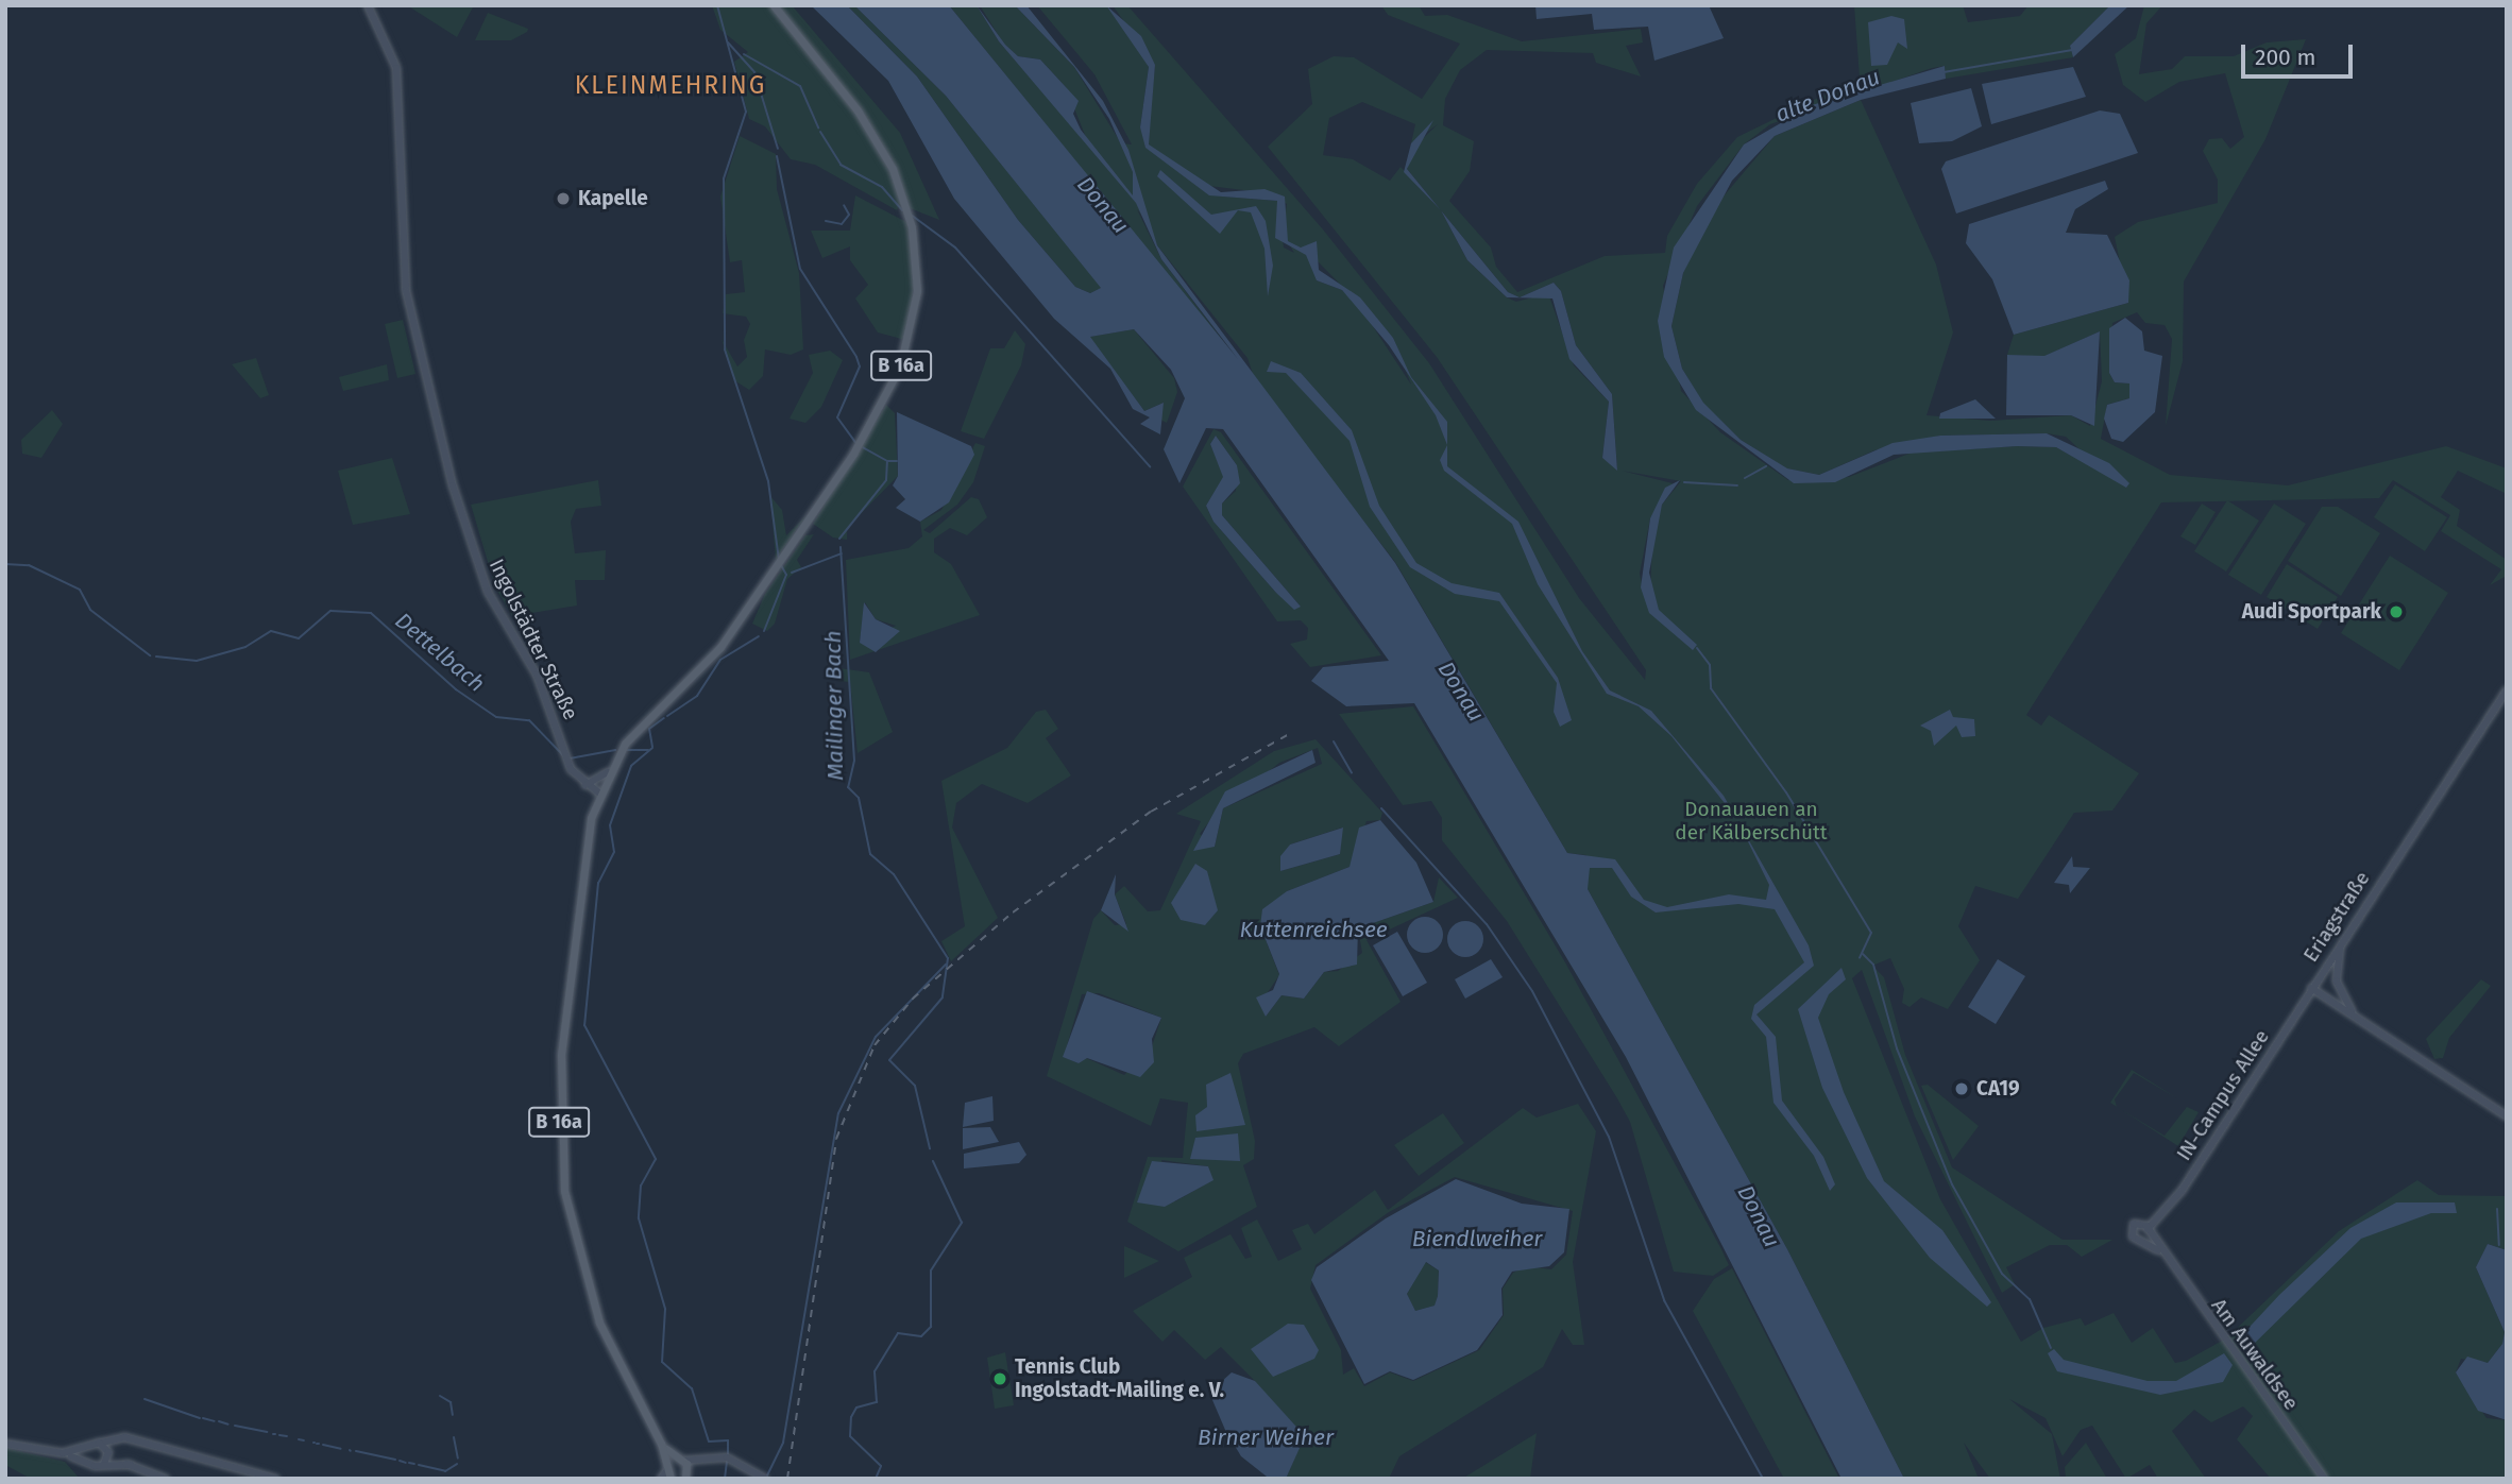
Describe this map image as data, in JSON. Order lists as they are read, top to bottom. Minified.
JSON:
{"streets":{"main road":["B 16a"],"street":["Ingolstädter Straße","Eriagstraße","IN-Campus Allee","Am Auwaldsee"]},"crossings":[["B 16a","Ingolstädter Straße"],["Eriagstraße","IN-Campus Allee"],["IN-Campus Allee","Am Auwaldsee"]],"districts":["KLEINMEHRING"],"water":["alte Donau","Donau","Dettelbach","Mailinger Bach","Kuttenreichsee","Biendlweiher","Birner Weiher"],"parks":["Donauauen an der Kälberschütt"],"places":["Kapelle","Audi Sportpark","CA19","Tennis Club Ingolstadt-Mailing e. V."],"scale_bar":"200 m"}
